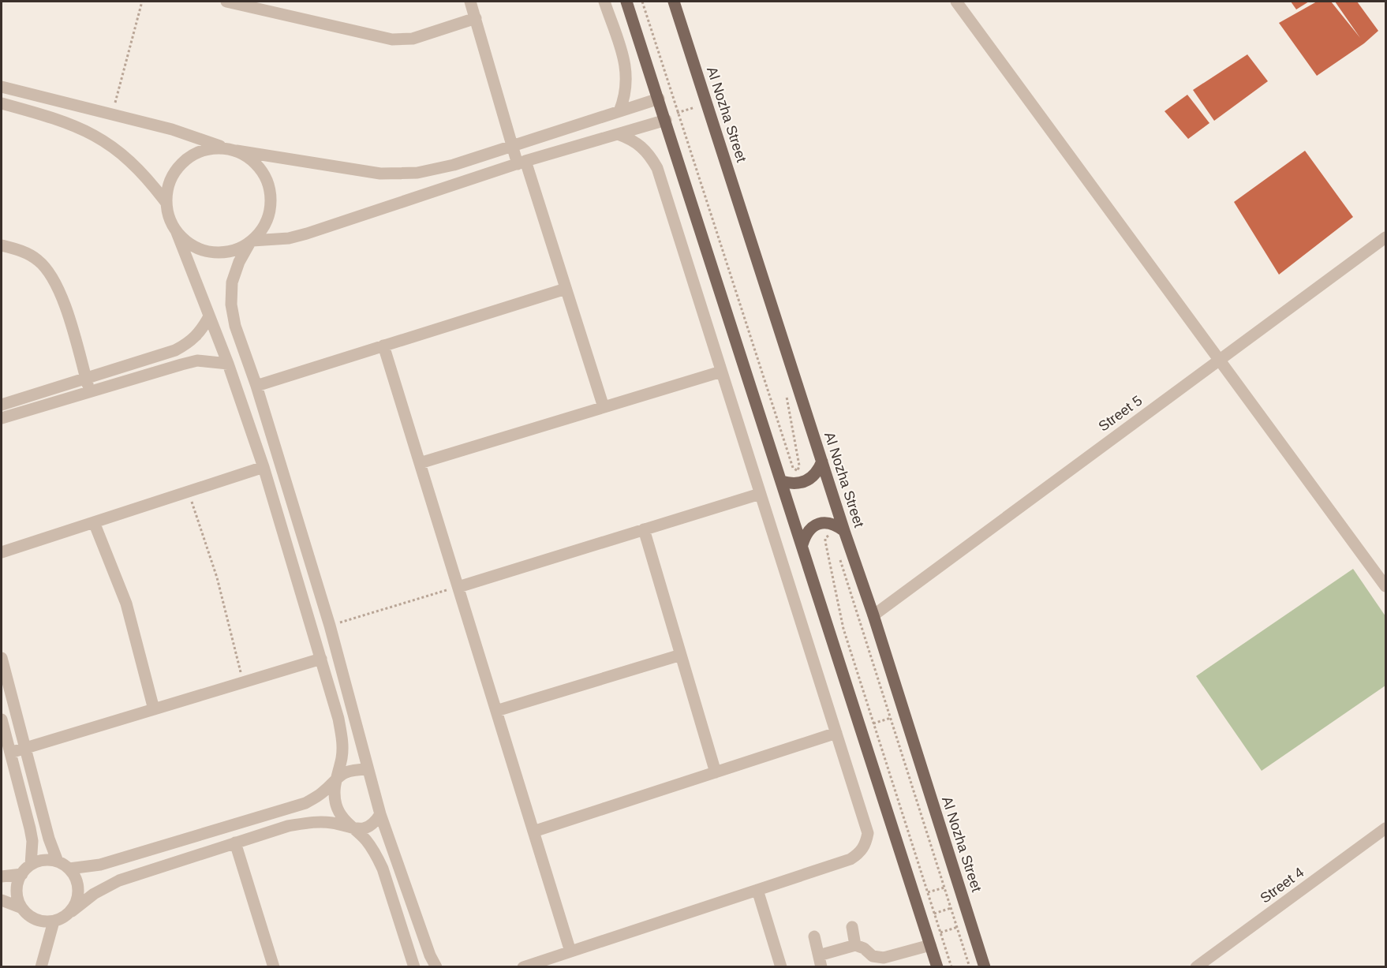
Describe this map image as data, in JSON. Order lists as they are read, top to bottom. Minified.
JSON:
{"streets":{"main road":["Al Nozha Street"],"street":["Street 5","Street 4"]},"crossings":[["Al Nozha Street","Street 5"]]}
